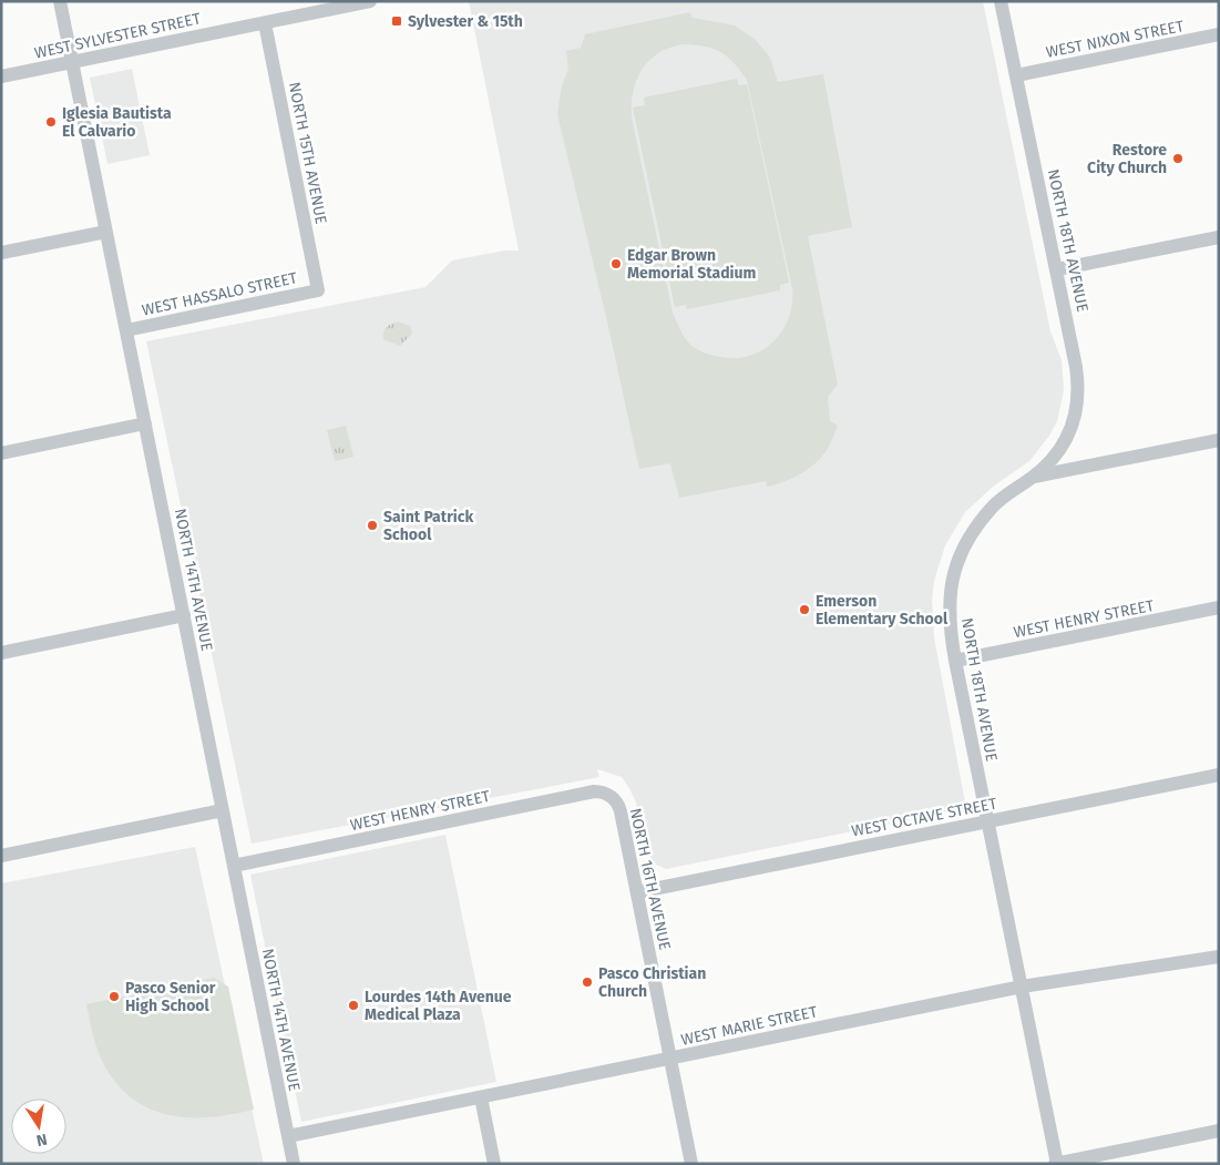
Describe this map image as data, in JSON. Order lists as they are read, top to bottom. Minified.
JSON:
{"streets":{"street":["WEST SYLVESTER STREET","WEST NIXON STREET","NORTH 15TH AVENUE","NORTH 18TH AVENUE","WEST HASSALO STREET","NORTH 14TH AVENUE","WEST HENRY STREET","WEST OCTAVE STREET","NORTH 16TH AVENUE","WEST MARIE STREET"]},"crossings":[["WEST SYLVESTER STREET","NORTH 15TH AVENUE"],["WEST SYLVESTER STREET","NORTH 14TH AVENUE"],["WEST NIXON STREET","NORTH 18TH AVENUE"],["NORTH 15TH AVENUE","WEST HASSALO STREET"],["NORTH 18TH AVENUE","WEST HENRY STREET"],["NORTH 18TH AVENUE","WEST OCTAVE STREET"],["NORTH 18TH AVENUE","WEST MARIE STREET"],["WEST HASSALO STREET","NORTH 14TH AVENUE"],["NORTH 14TH AVENUE","WEST HENRY STREET"],["NORTH 14TH AVENUE","WEST MARIE STREET"],["WEST HENRY STREET","NORTH 16TH AVENUE"],["WEST OCTAVE STREET","NORTH 16TH AVENUE"],["NORTH 16TH AVENUE","WEST MARIE STREET"]],"places":{"transit":["Sylvester & 15th"],"other":["Iglesia Bautista El Calvario","Restore City Church","Edgar Brown Memorial Stadium","Saint Patrick School","Emerson Elementary School","Pasco Christian Church","Pasco Senior High School","Lourdes 14th Avenue Medical Plaza"]},"north":"bottom"}
